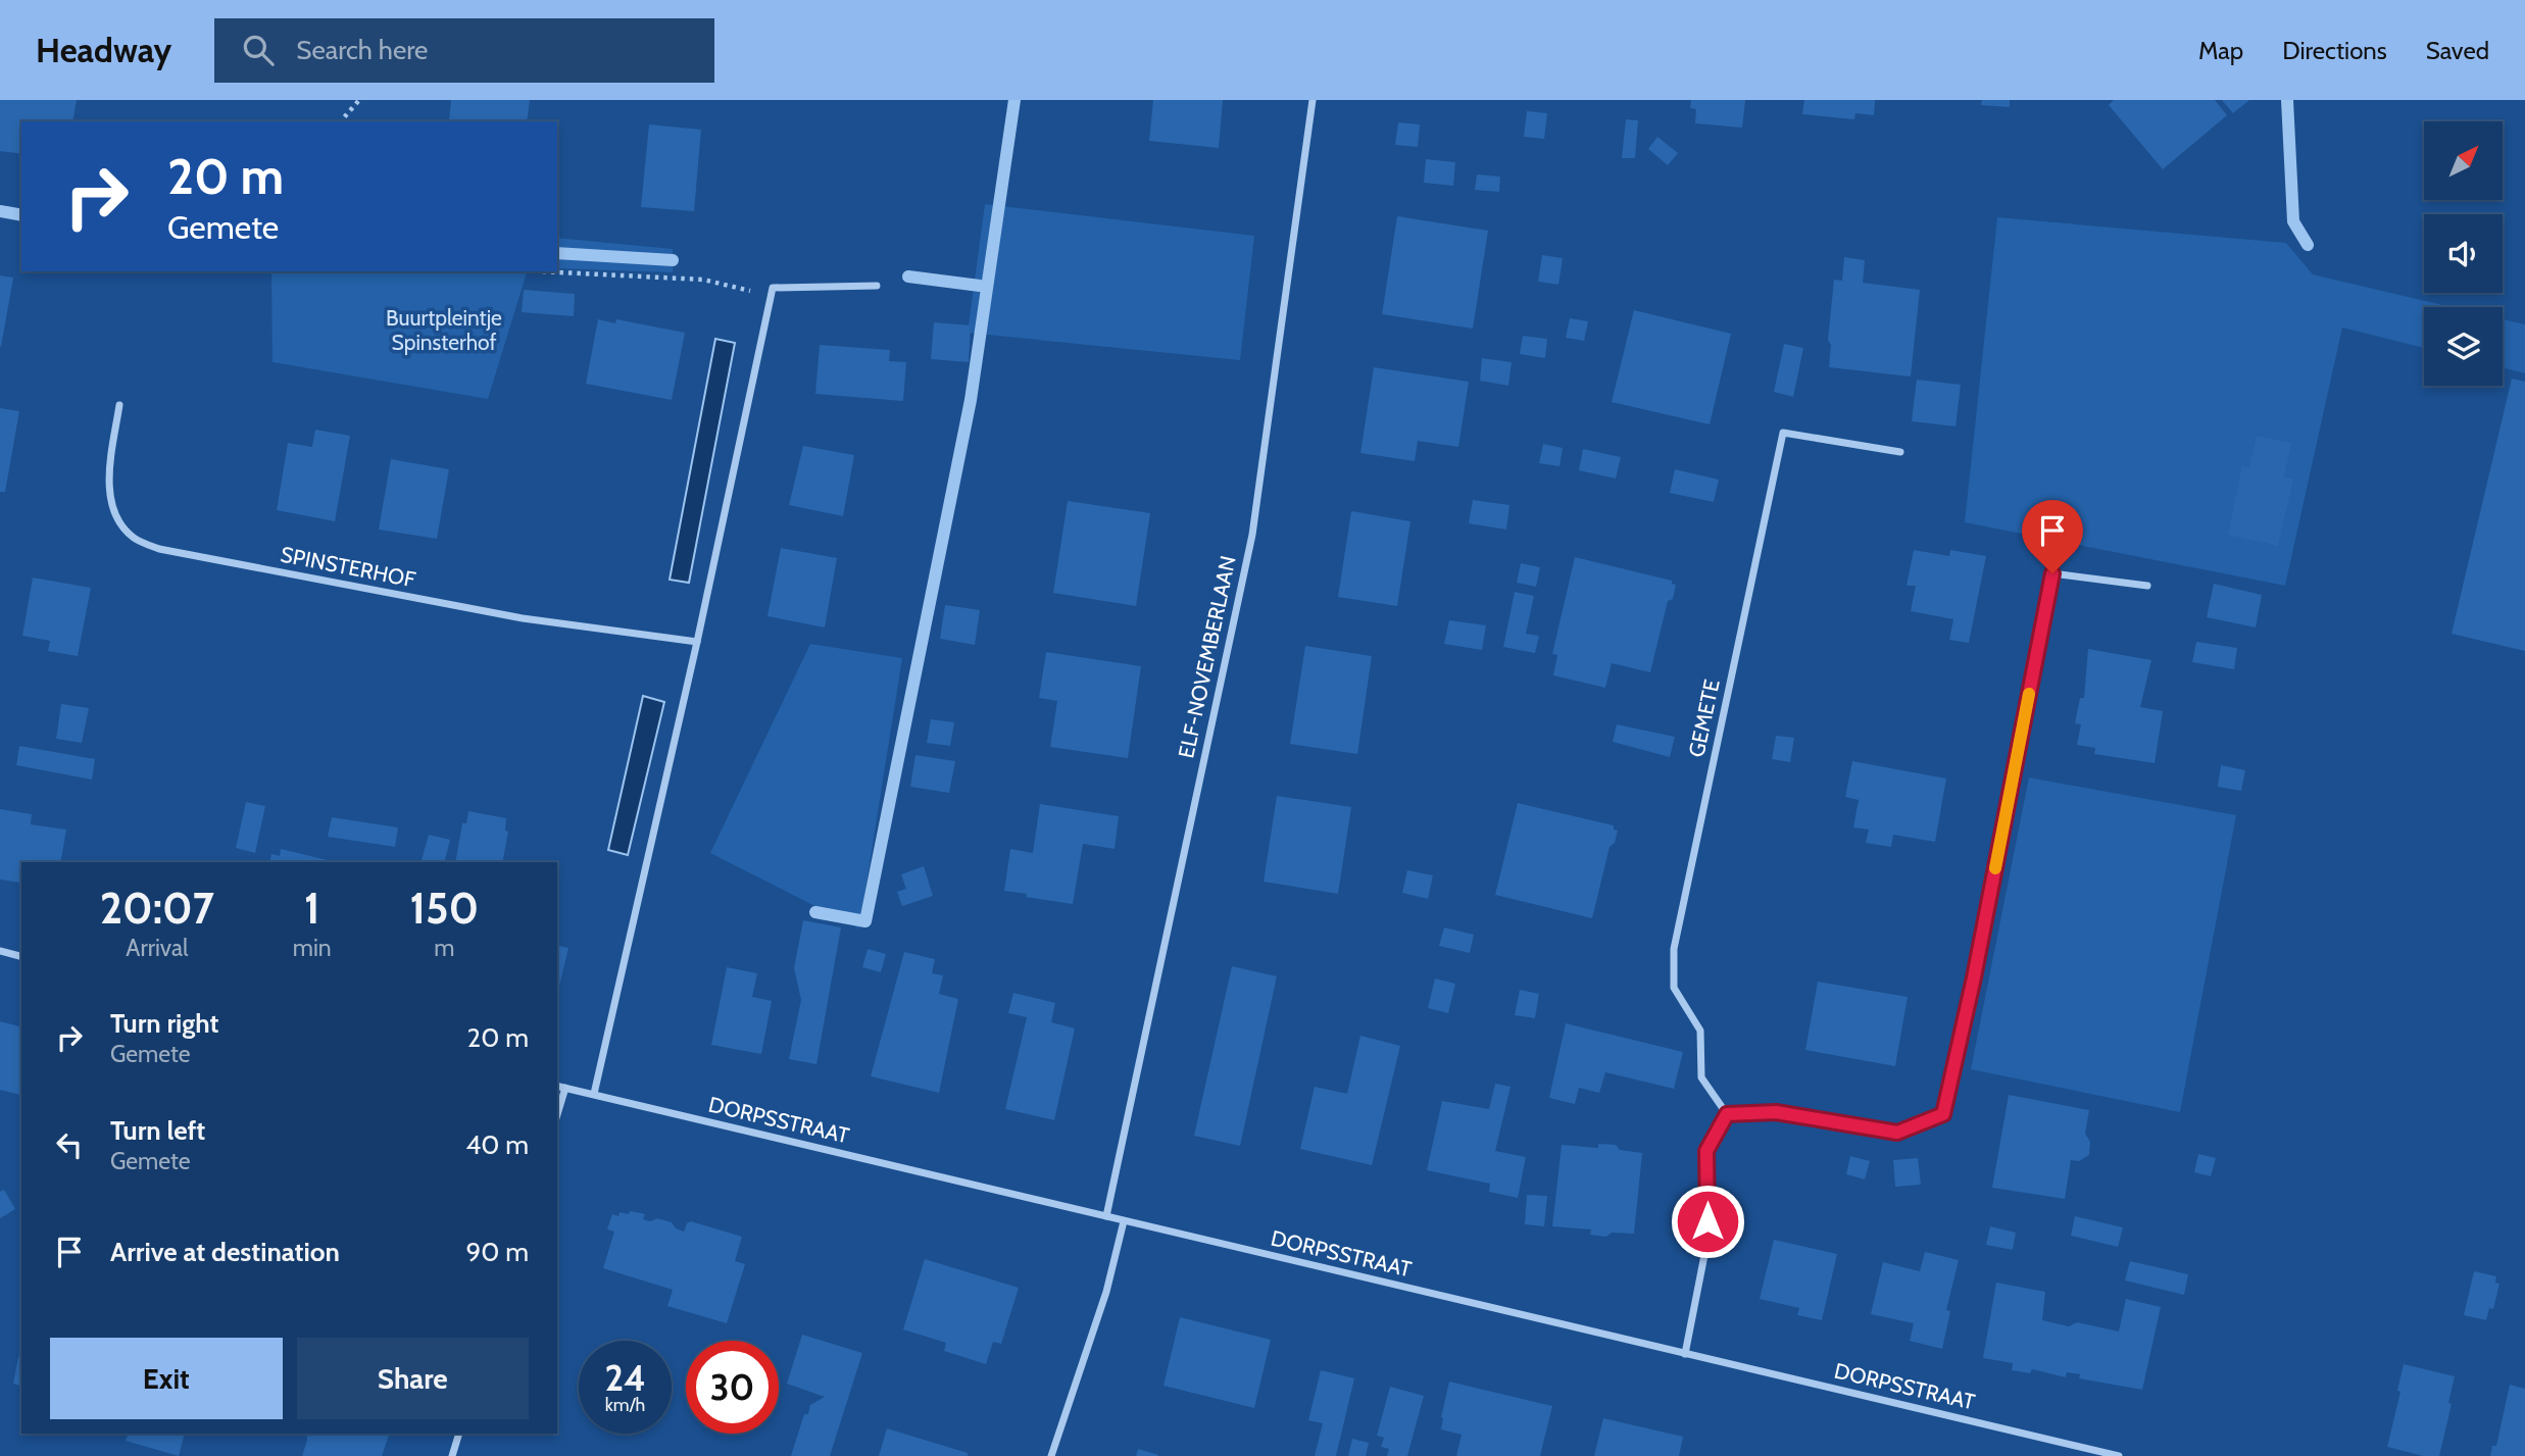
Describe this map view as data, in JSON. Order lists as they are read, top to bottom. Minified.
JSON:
{"streets":{"street":["SPINSTERHOF","ELF-NOVEMBERLAAN","GEMETE","DORPSSTRAAT"]},"crossings":[["ELF-NOVEMBERLAAN","DORPSSTRAAT"]],"parks":["Buurtpleintje Spinsterhof"],"north":"top right","page":{"header":"Headway","search":"Search here","nav":["Map","Directions","Saved"],"turn":["20 m","Gemete"],"eta":["20:07","Arrival","1","min","150","m"],"list":[{"name":"Turn right","note":"Gemete","value":"20 m"},{"name":"Turn left","note":"Gemete","value":"40 m"},{"name":"Arrive at destination","value":"90 m"}],"buttons":["Exit","Share"],"speed":"24 km/h","limit":"30"}}
